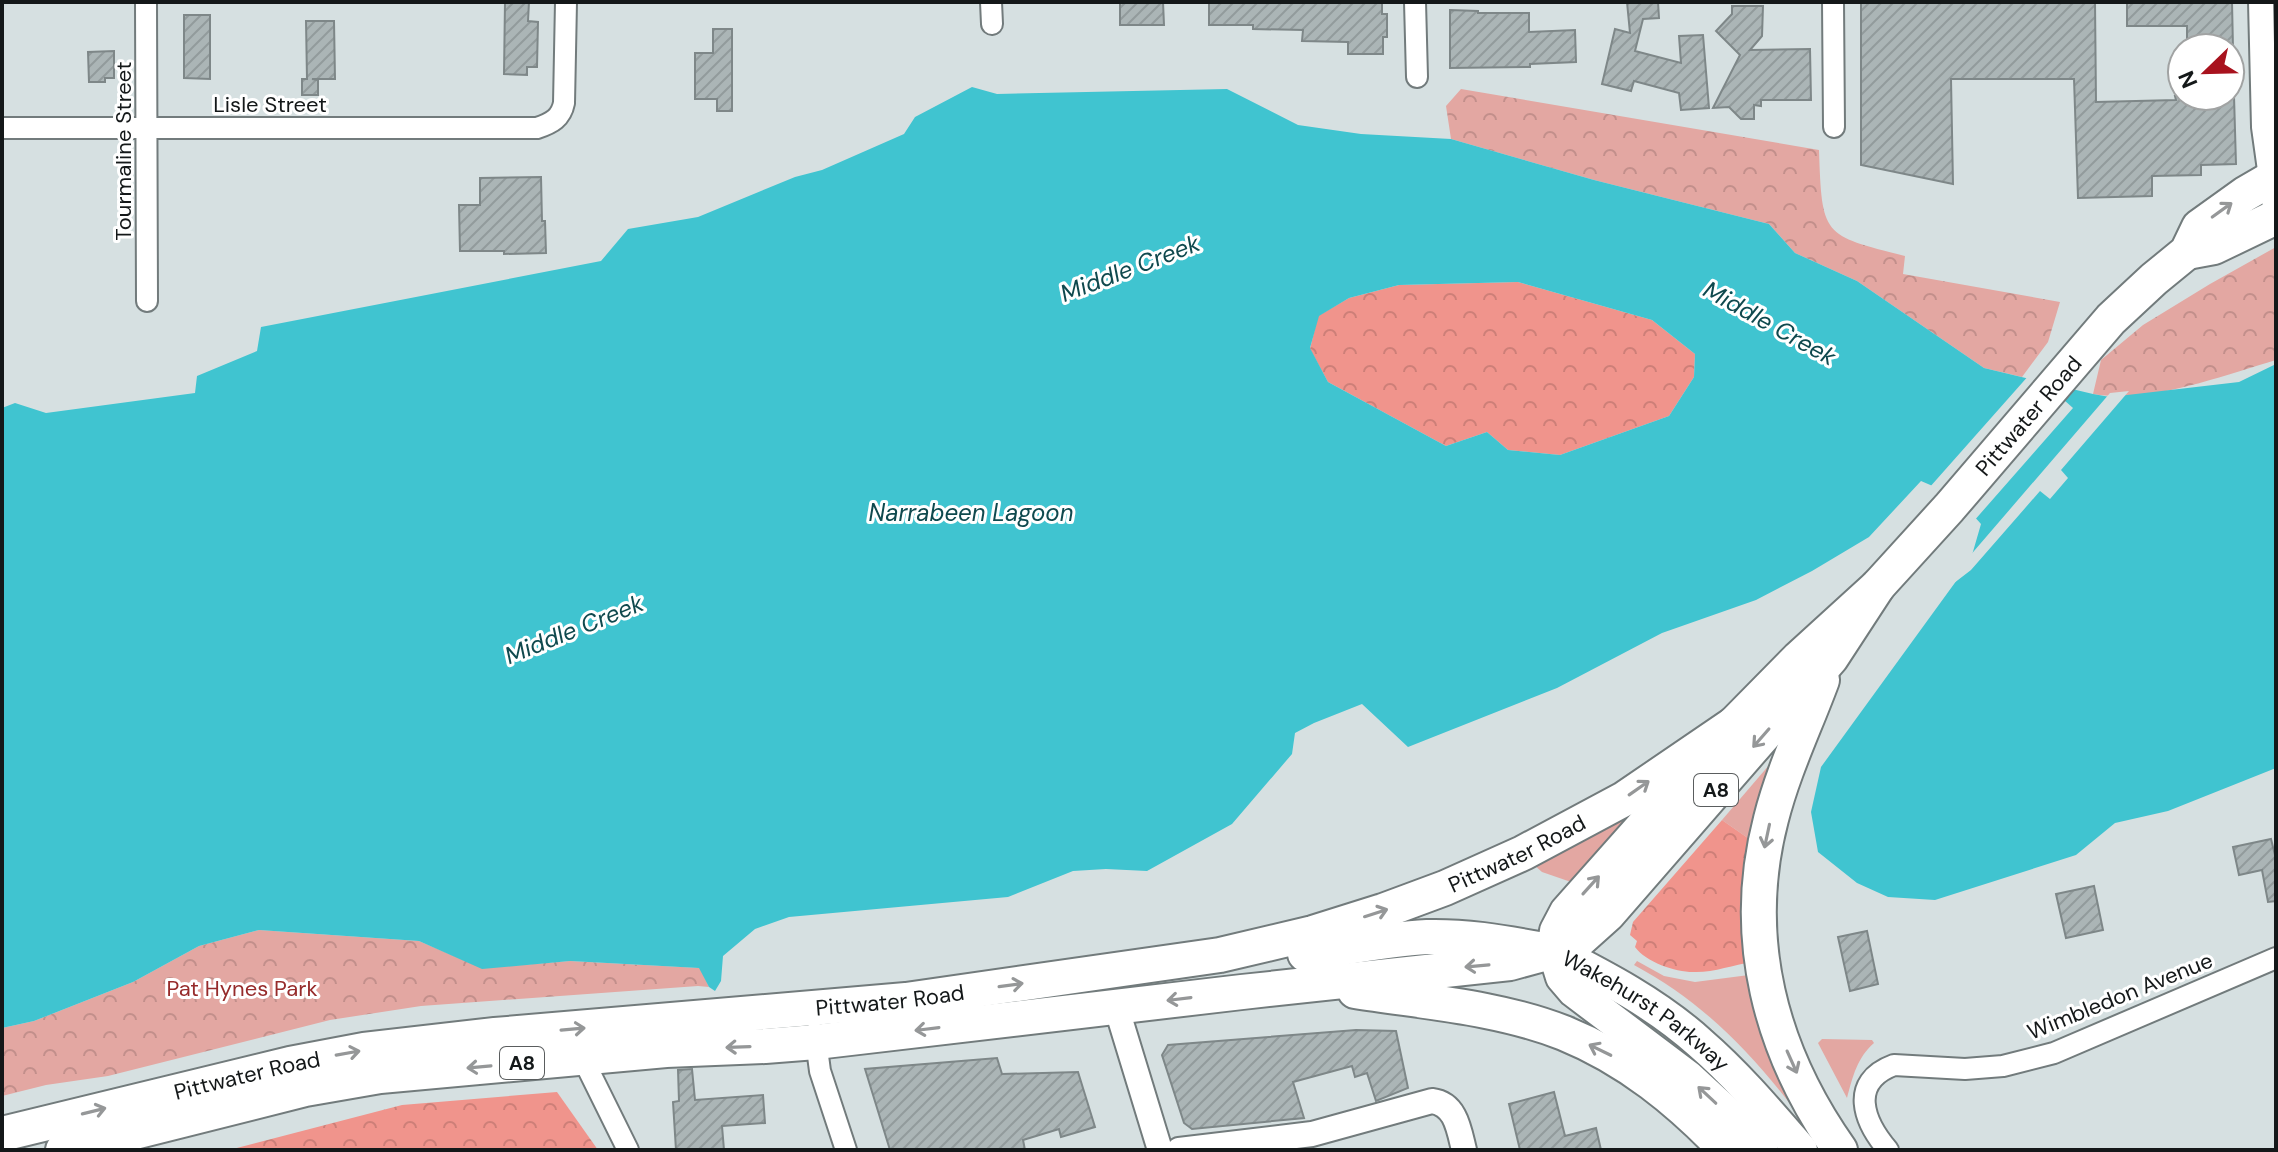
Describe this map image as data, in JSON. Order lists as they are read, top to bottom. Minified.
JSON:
{"streets":{"highway":["Pittwater Road","A8"],"main road":["Wakehurst Parkway"],"street":["Lisle Street","Tourmaline Street","Wimbledon Avenue"]},"crossings":[["Lisle Street","Tourmaline Street"],["Pittwater Road","Wakehurst Parkway"]],"water":["Middle Creek","Narrabeen Lagoon"],"parks":["Pat Hynes Park"],"north":"bottom left"}
